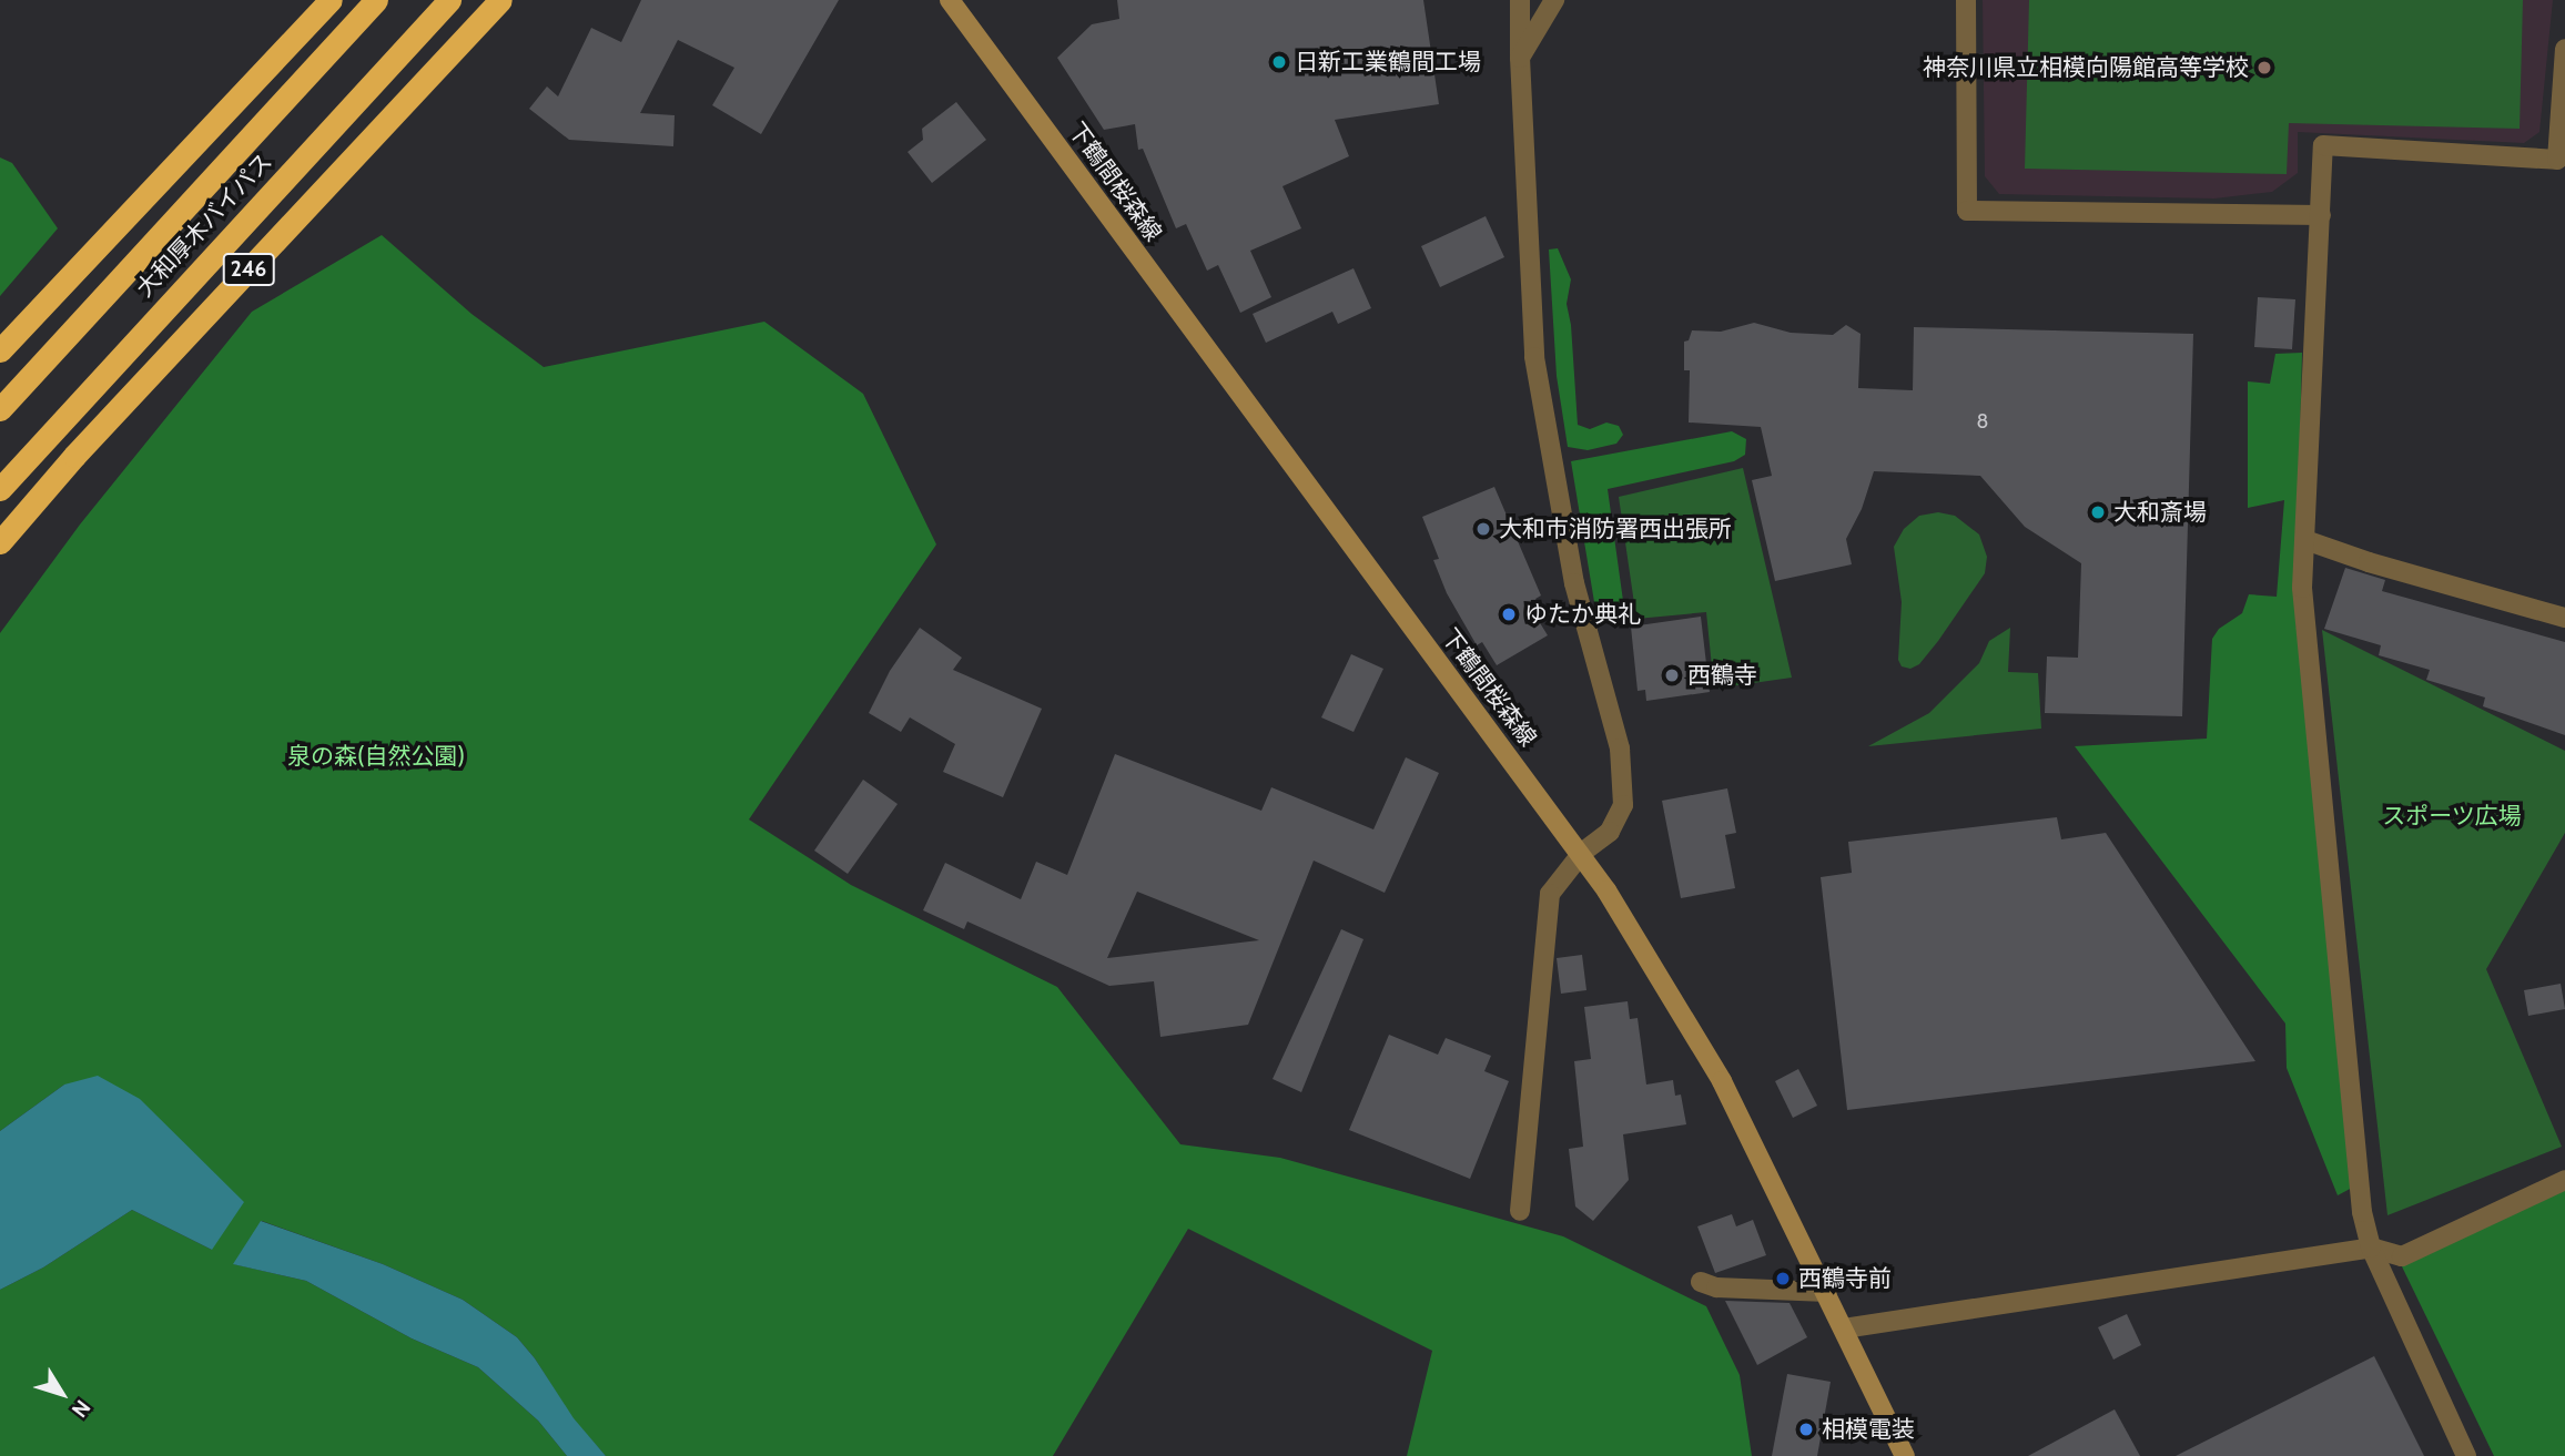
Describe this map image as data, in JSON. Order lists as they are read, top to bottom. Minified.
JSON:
{"streets":{"highway":["大和厚木バイパス","246"],"street":["下鶴間桜森線"]},"parks":["泉の森(自然公園)","スポーツ広場"],"places":["日新工業鶴間工場","神奈川県立相模向陽館高等学校","大和斎場","大和市消防署西出張所","ゆたか典礼","西鶴寺","西鶴寺前","相模電装"],"house_numbers":["8"],"north":"bottom right"}
